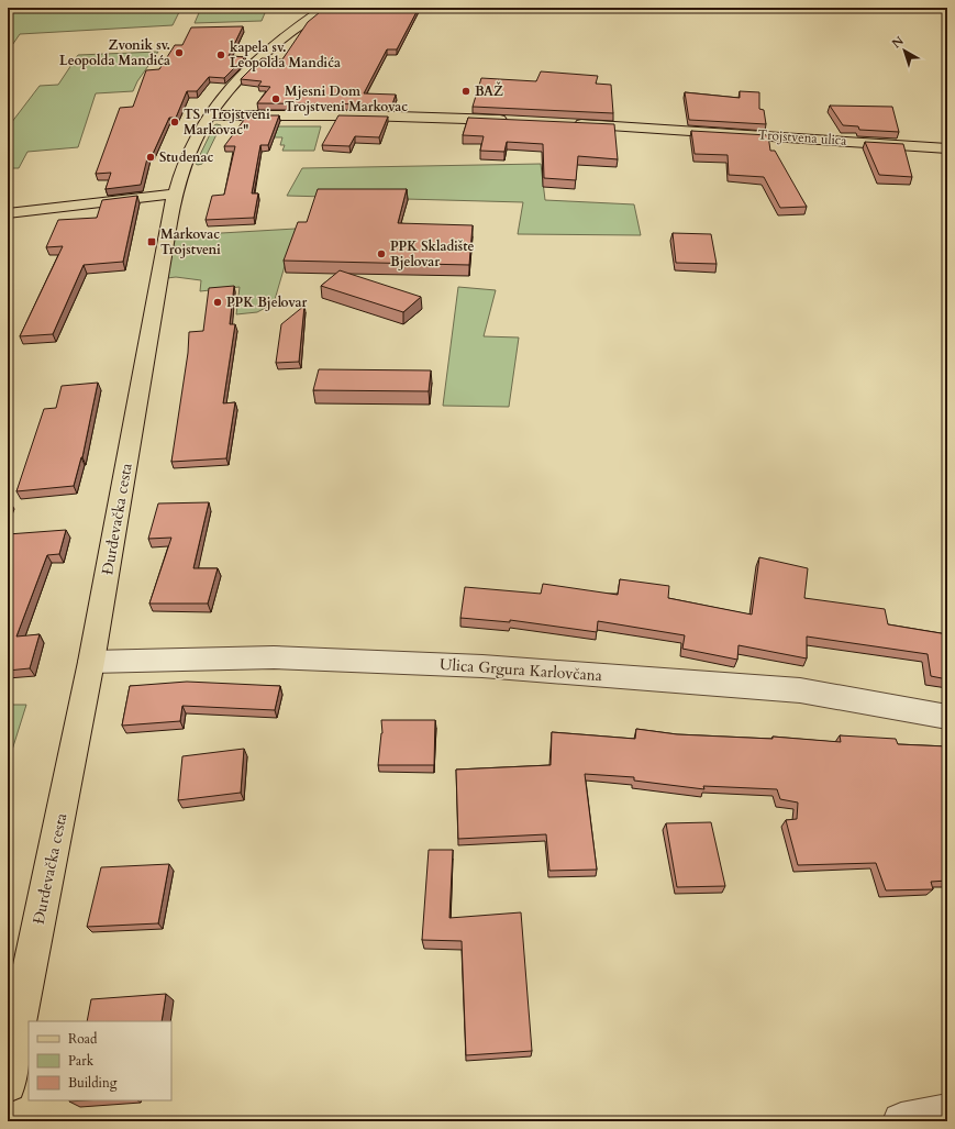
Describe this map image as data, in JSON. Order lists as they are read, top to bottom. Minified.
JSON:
{"streets":{"main road":["Trojstvena ulica","Đurđevačka cesta"],"street":["Ulica Grgura Karlovčana"]},"crossings":[["Đurđevačka cesta","Ulica Grgura Karlovčana"]],"places":{"other":["Zvonik sv. Leopolda Mandića","kapela sv. Leopolda Mandića","BAŽ","Mjesni Dom Trojstveni Markovac","TS \"Trojstveni Markovac\"","Studenac","PPK Skladište Bjelovar","PPK Bjelovar"],"transit":["Markovac Trojstveni"]},"legend":["Road","Park","Building"],"north":"top left"}
